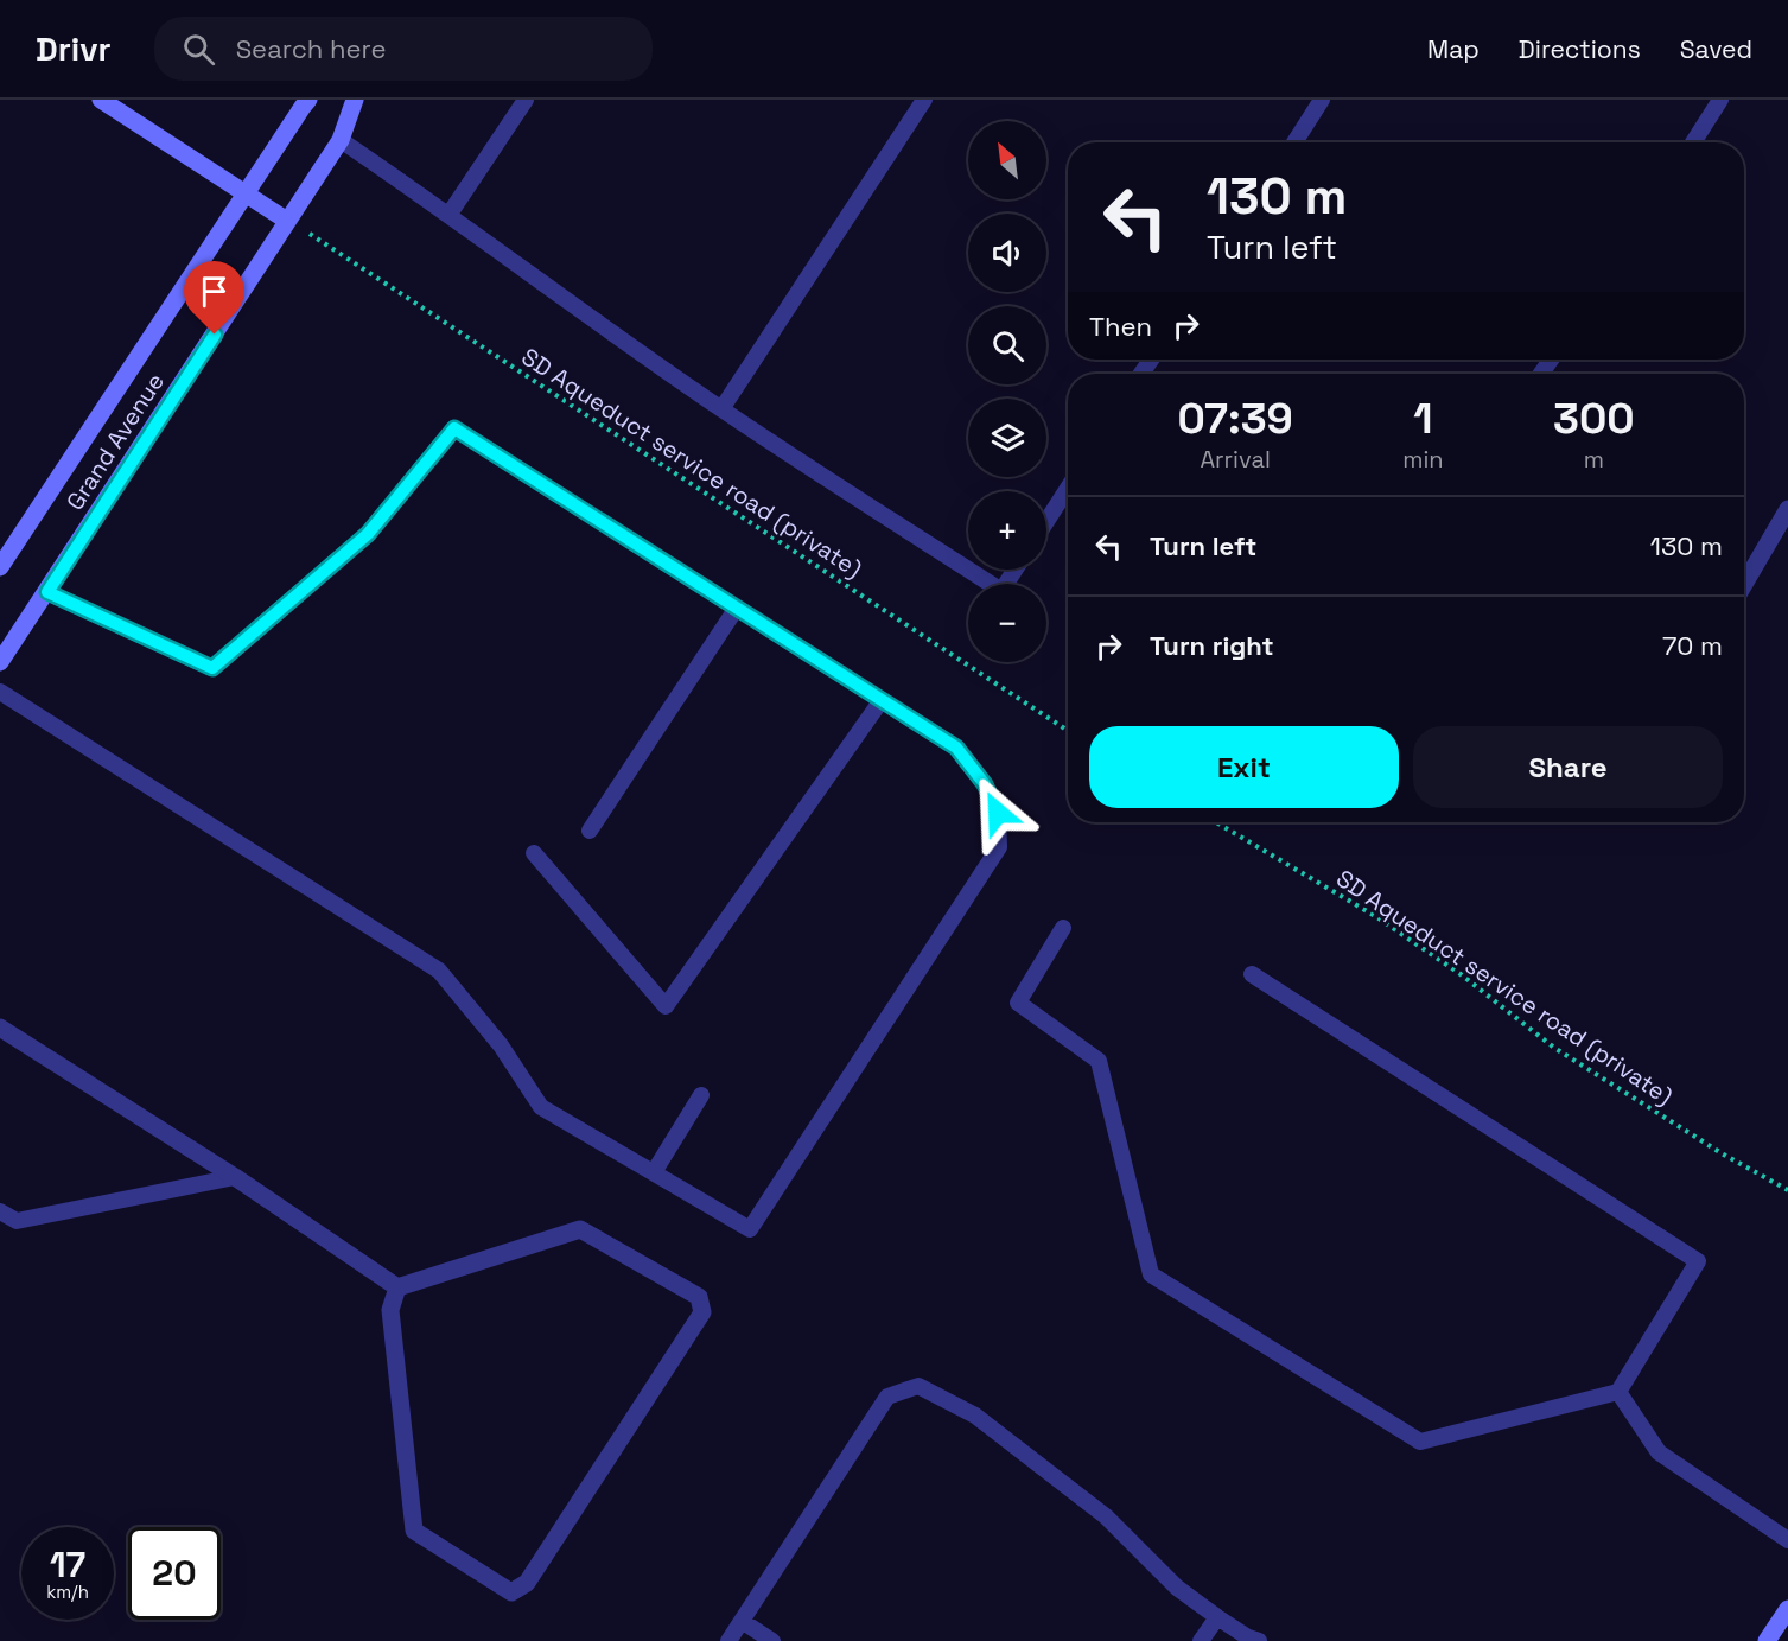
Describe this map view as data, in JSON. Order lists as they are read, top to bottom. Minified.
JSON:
{"streets":{"main road":["Grand Avenue"],"path":["SD Aqueduct service road (private)"]},"crossings":[["Grand Avenue","SD Aqueduct service road (private)"]],"north":"top left","page":{"header":"Drivr","search":"Search here","nav":["Map","Directions","Saved"],"map_buttons":["+","−"],"turn":["130 m","Turn left"],"then":"Then","eta":["07:39","Arrival","1","min","300","m"],"list":[{"name":"Turn left","value":"130 m"},{"name":"Turn right","value":"70 m"}],"buttons":["Exit","Share"],"speed":"17 km/h","limit":"20"}}
